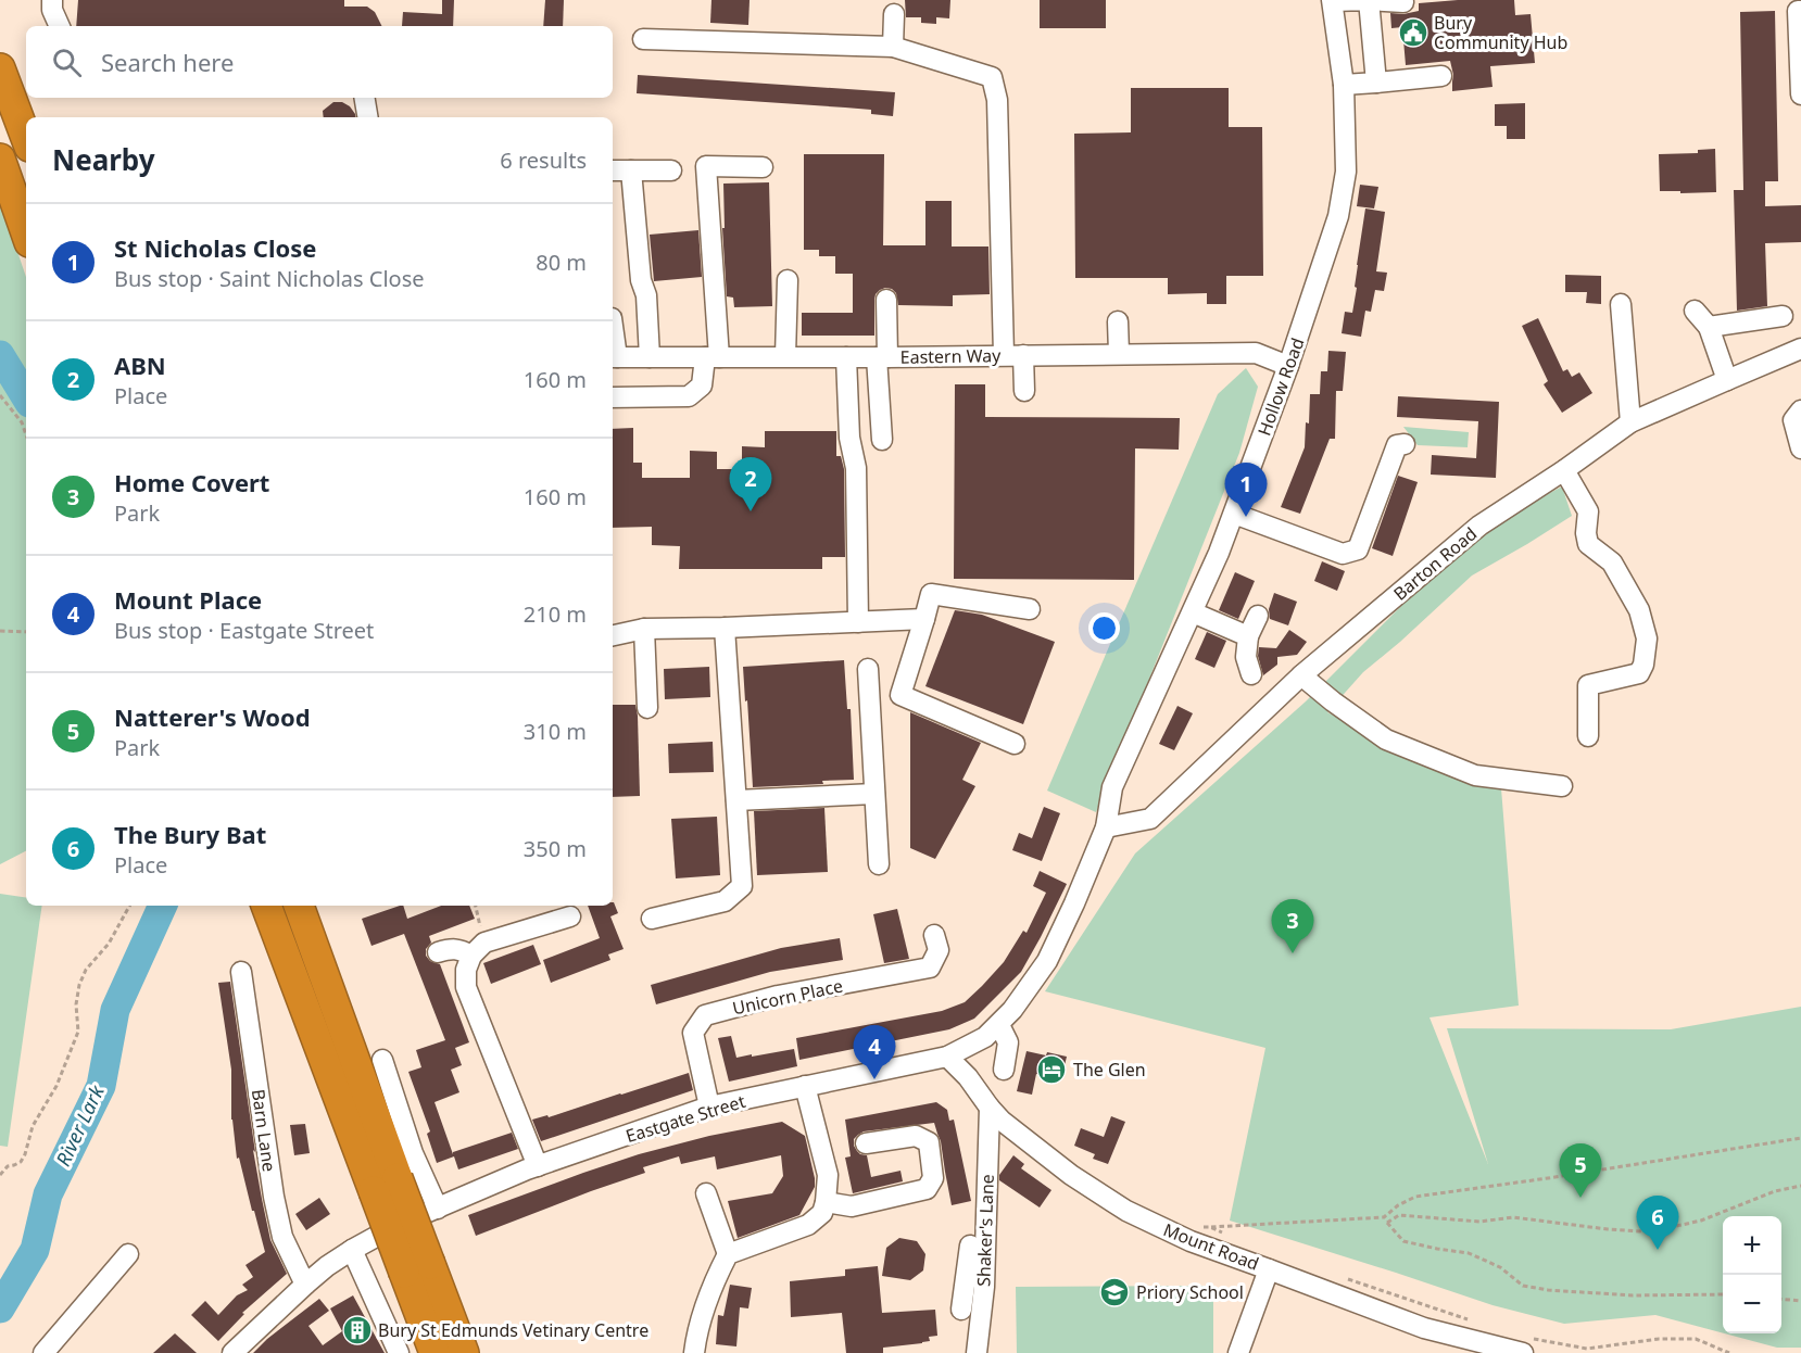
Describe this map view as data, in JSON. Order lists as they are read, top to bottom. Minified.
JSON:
{"streets":{"street":["Eastern Way","Hollow Road","Barton Road","Unicorn Place","Eastgate Street","Barn Lane","Shaker's Lane","Mount Road"]},"crossings":[["Eastern Way","Hollow Road"],["Hollow Road","Barton Road"],["Hollow Road","Eastgate Street"],["Barton Road","Eastgate Street"],["Unicorn Place","Eastgate Street"],["Eastgate Street","Barn Lane"],["Eastgate Street","Mount Road"],["Shaker's Lane","Mount Road"]],"water":["River Lark"],"places":{"public building":["Bury Community Hub"],"hotel":["The Glen"],"school or university":["Priory School"],"building":["Bury St Edmunds Vetinary Centre"]},"page":{"search":"Search here","heading":["Nearby","6 results"],"list":[{"mark":"1","name":"St Nicholas Close","note":"Bus stop · Saint Nicholas Close","value":"80 m"},{"mark":"2","name":"ABN","note":"Place","value":"160 m"},{"mark":"3","name":"Home Covert","note":"Park","value":"160 m"},{"mark":"4","name":"Mount Place","note":"Bus stop · Eastgate Street","value":"210 m"},{"mark":"5","name":"Natterer's Wood","note":"Park","value":"310 m"},{"mark":"6","name":"The Bury Bat","note":"Place","value":"350 m"}],"pins":["2","1","3","4","5","6"],"map_buttons":["+","−"]}}
